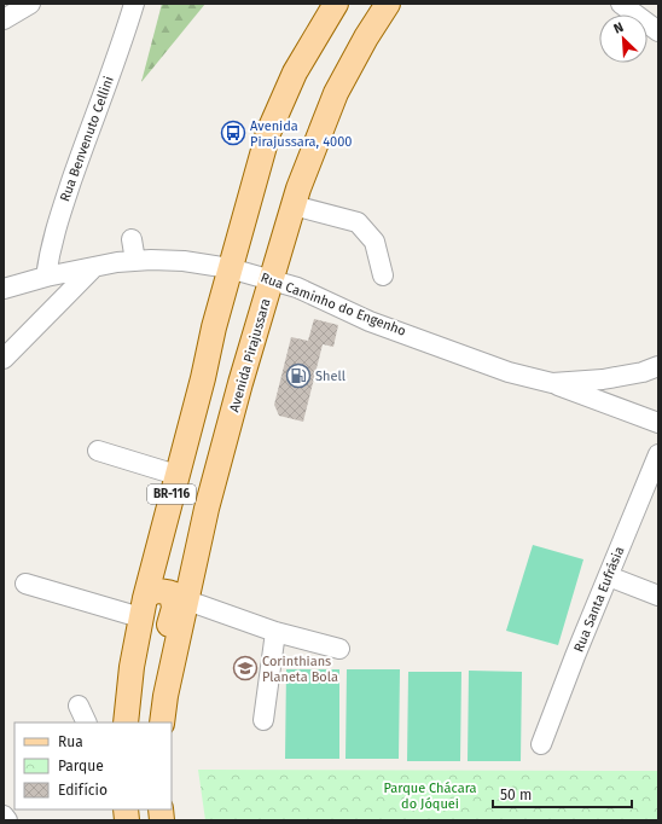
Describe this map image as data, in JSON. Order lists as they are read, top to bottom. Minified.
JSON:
{"streets":{"main road":["Avenida Pirajussara","BR-116"],"street":["Rua Benvenuto Cellini","Rua Caminho do Engenho","Rua Santa Eufrásia"]},"crossings":[["Rua Benvenuto Cellini","Rua Caminho do Engenho"],["Rua Caminho do Engenho","Avenida Pirajussara"],["Rua Caminho do Engenho","BR-116"]],"parks":["Parque Chácara do Jóquei"],"places":{"bus stop":["Avenida Pirajussara, 4000"],"fuel station":["Shell"],"school or university":["Corinthians Planeta Bola"]},"legend":["Rua","Parque","Edifício"],"scale_bar":"50 m","north":"top left"}
